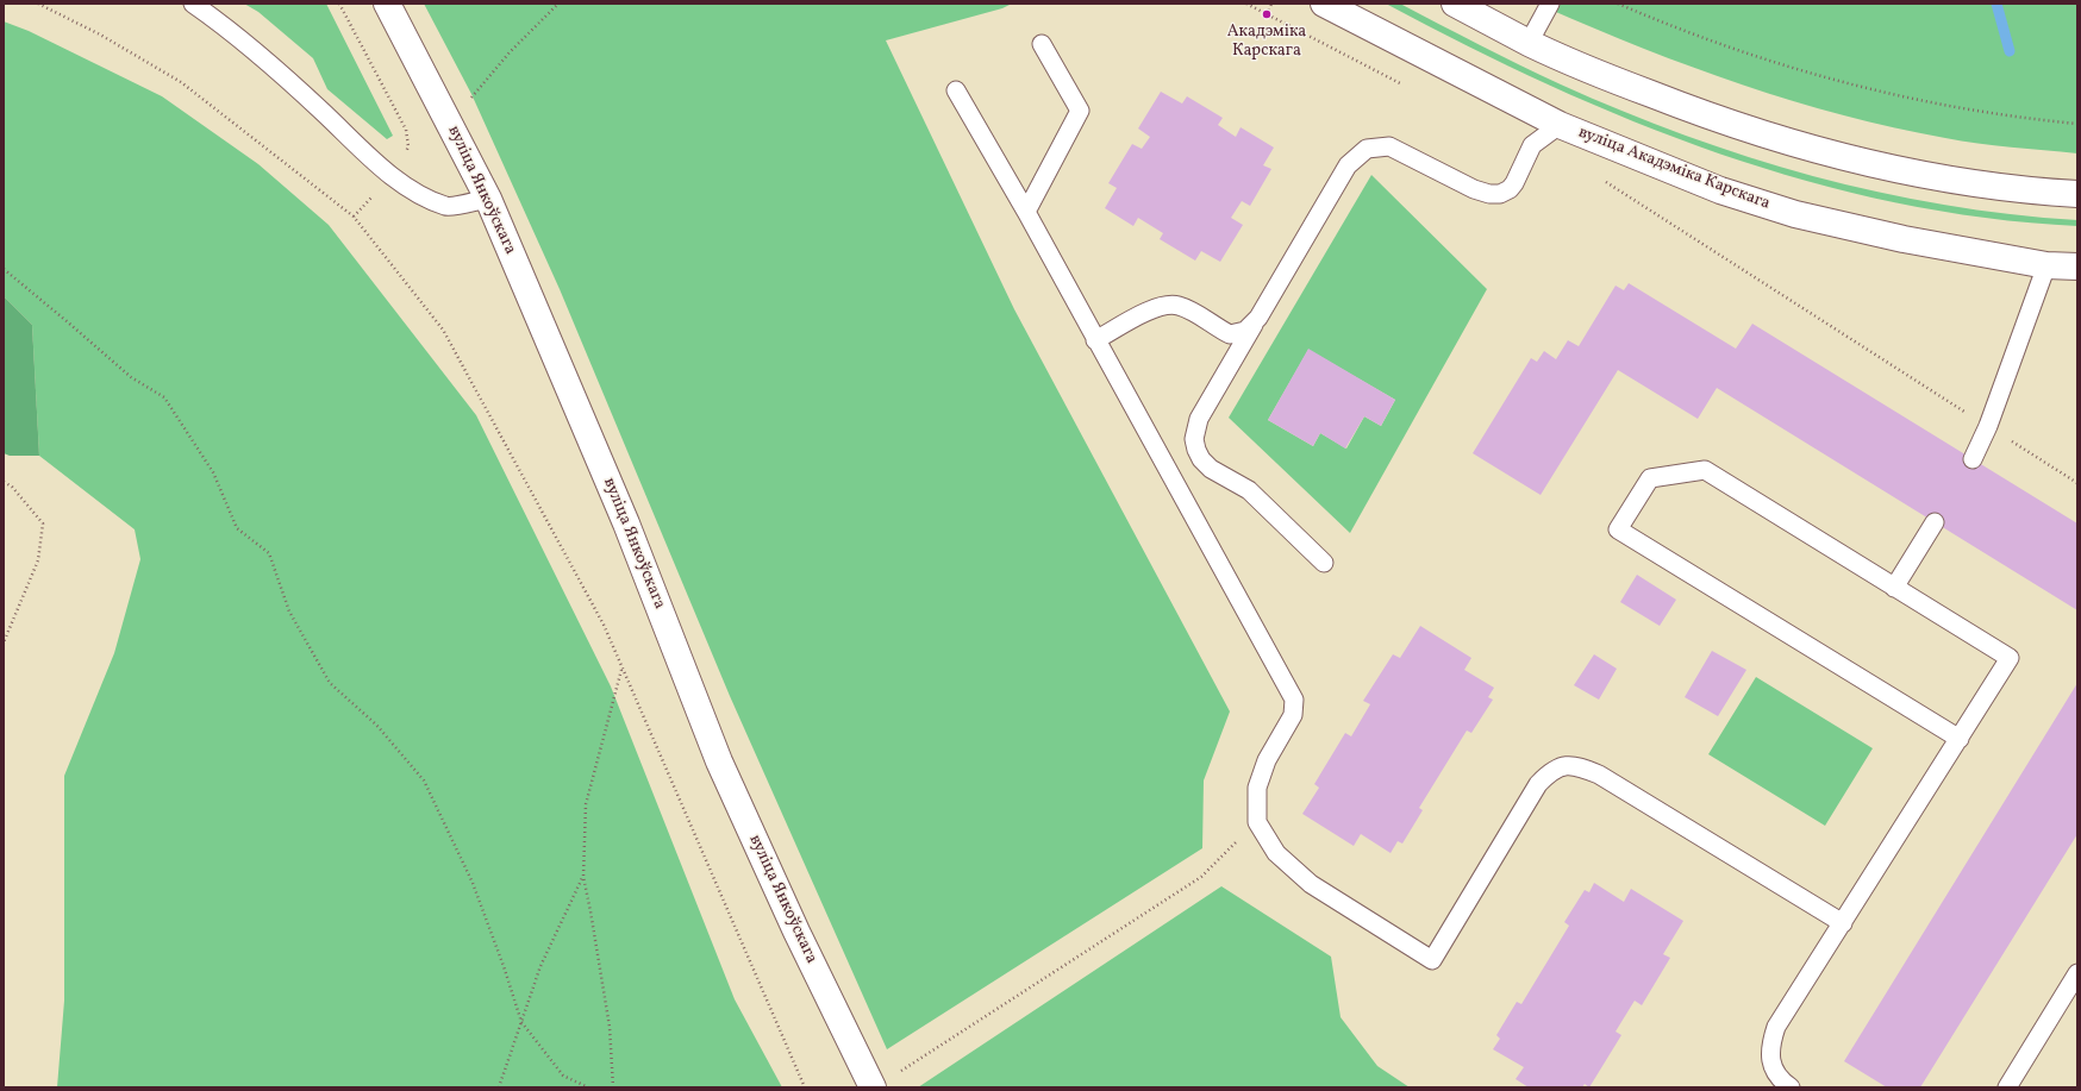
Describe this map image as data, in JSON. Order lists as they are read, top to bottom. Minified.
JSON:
{"streets":{"main road":["вуліца Акадэміка Карскага","вуліца Янкоўскага"]},"places":["Акадэміка Карскага"]}
